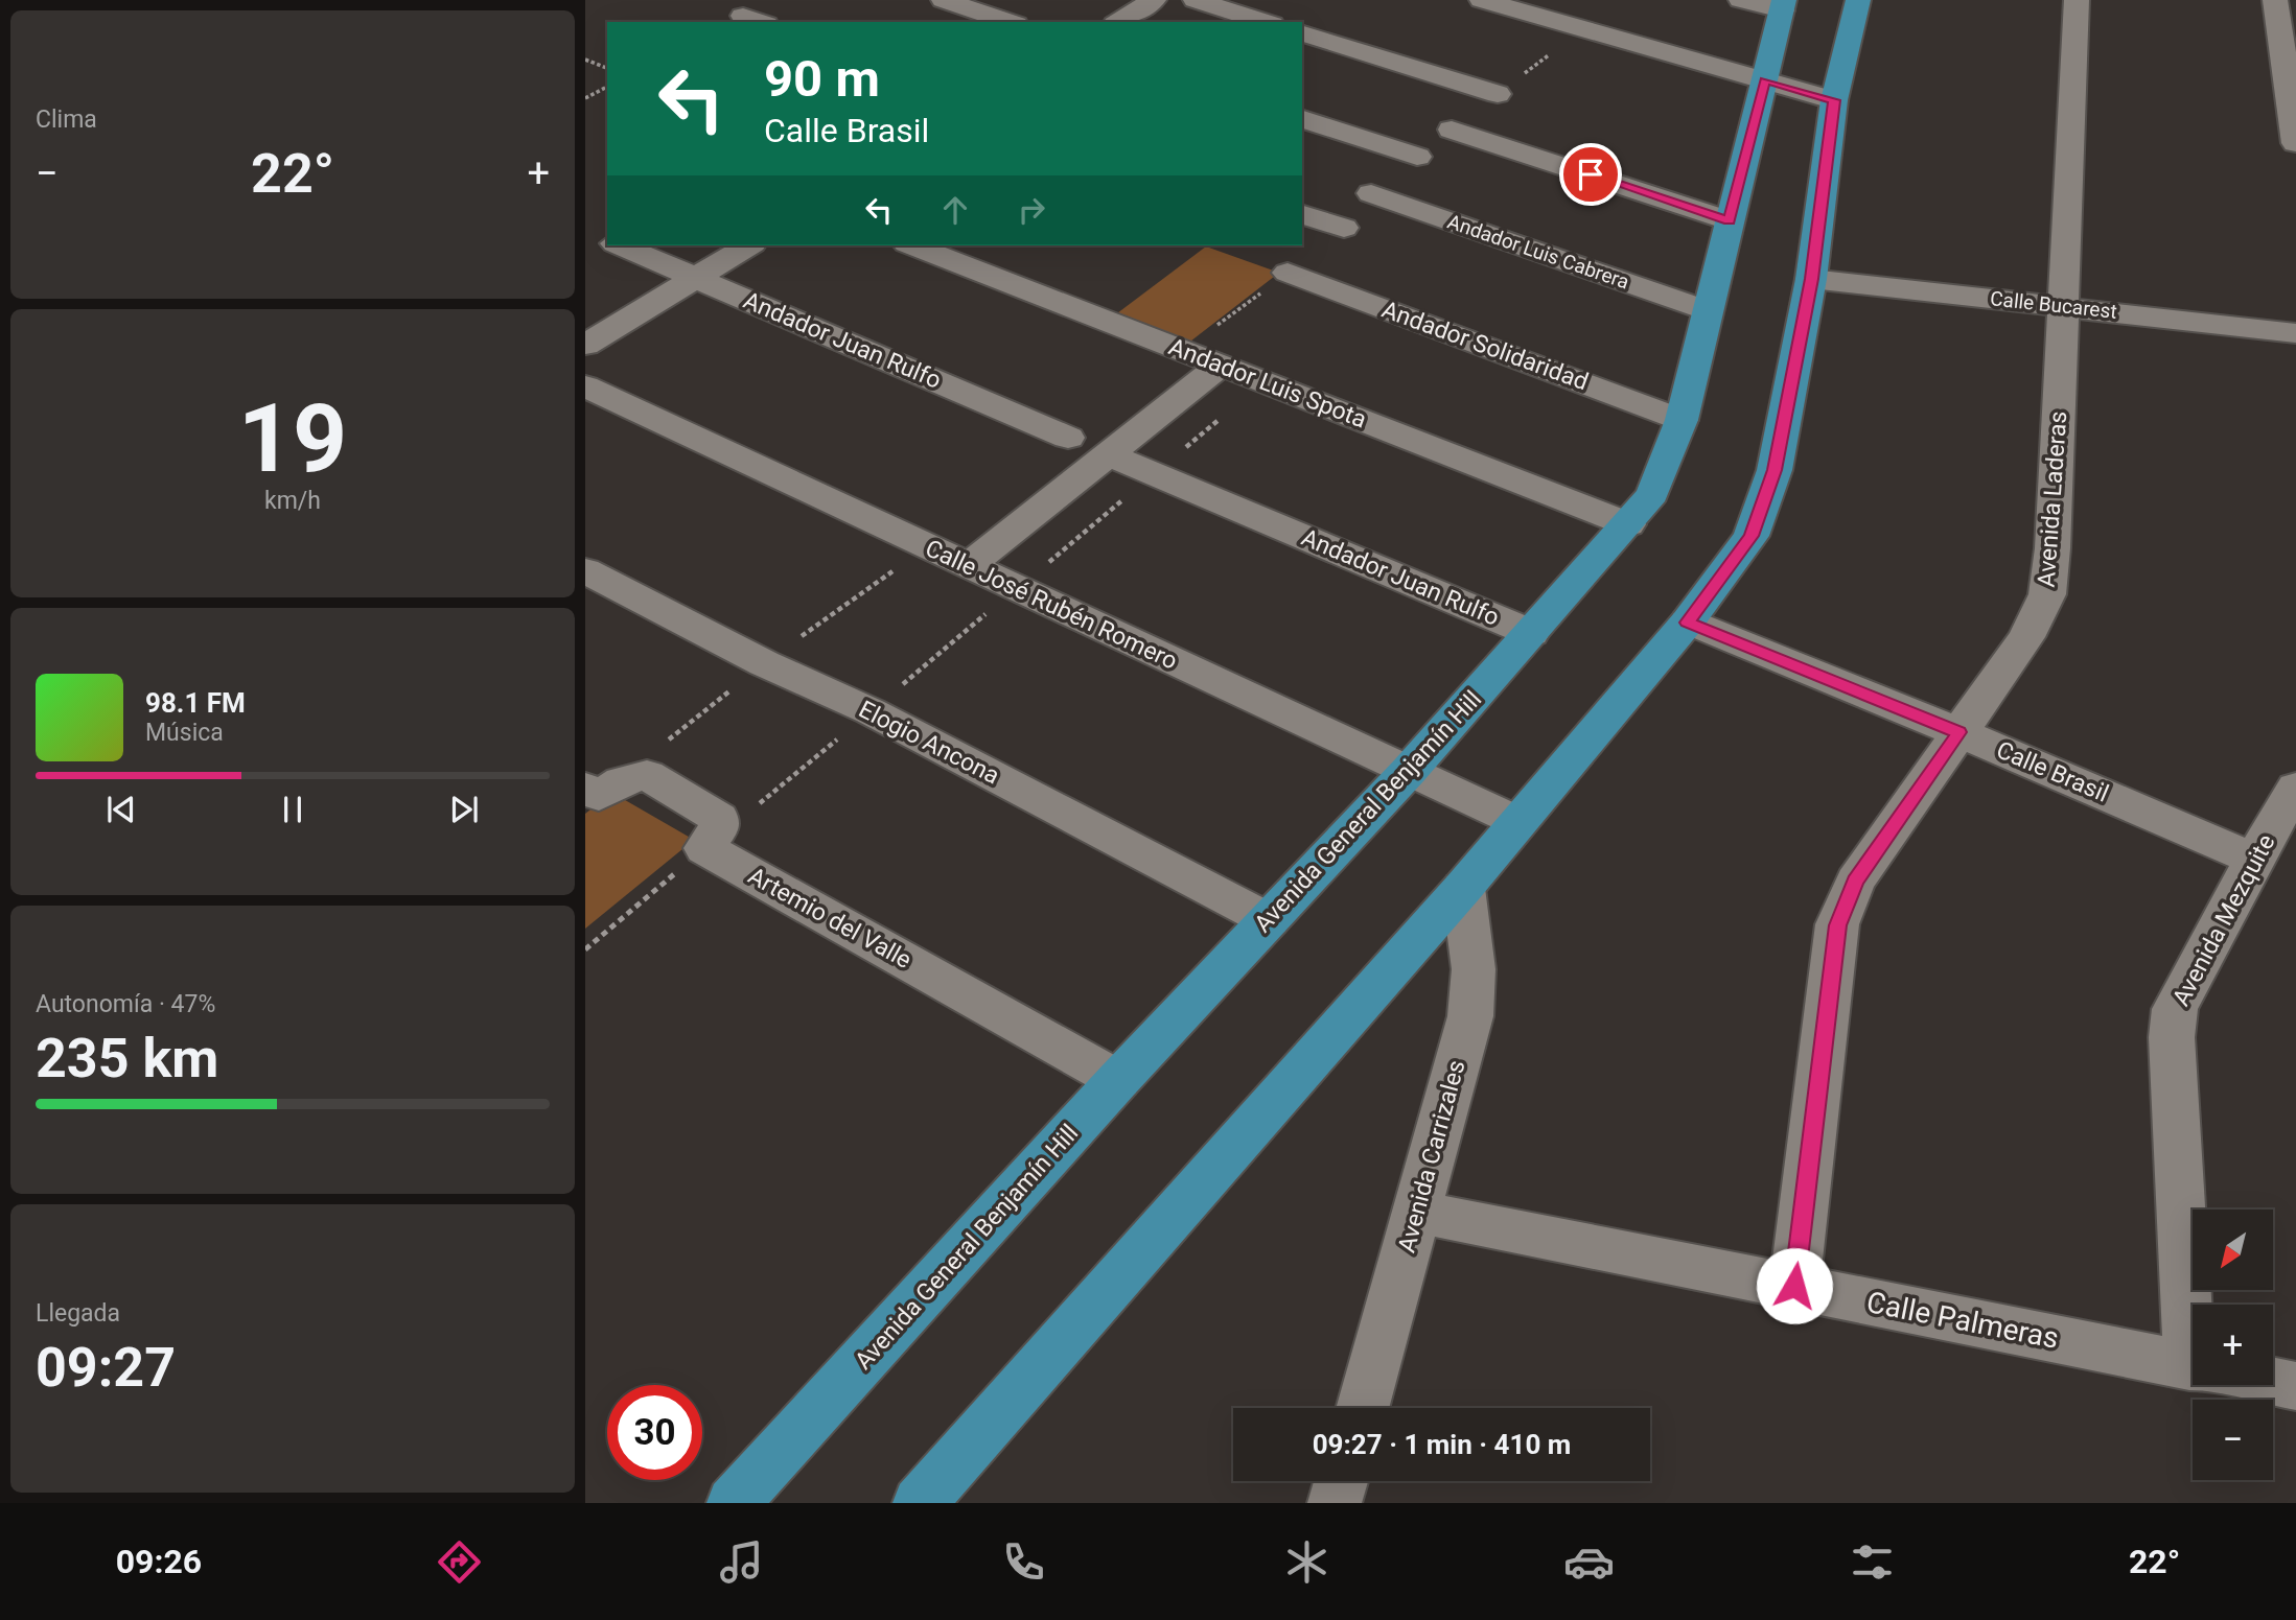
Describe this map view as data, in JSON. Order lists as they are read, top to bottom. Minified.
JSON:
{"streets":{"main road":["Avenida General Benjamín Hill"],"street":["Andador Luis Cabrera","Calle Bucarest","Andador Juan Rulfo","Andador Solidaridad","Andador Luis Spota","Avenida Laderas","Calle José Rubén Romero","Elogio Ancona","Calle Brasil","Artemio del Valle","Avenida Mezquite","Avenida Carrizales","Calle Palmeras"]},"crossings":[["Andador Luis Cabrera","Avenida General Benjamín Hill"],["Calle Bucarest","Avenida Laderas"],["Andador Juan Rulfo","Avenida General Benjamín Hill"],["Andador Solidaridad","Avenida General Benjamín Hill"],["Andador Luis Spota","Avenida General Benjamín Hill"],["Avenida Laderas","Calle Brasil"],["Avenida Laderas","Calle Palmeras"],["Calle José Rubén Romero","Avenida General Benjamín Hill"],["Elogio Ancona","Avenida General Benjamín Hill"],["Calle Brasil","Avenida Mezquite"],["Avenida General Benjamín Hill","Artemio del Valle"],["Avenida Carrizales","Calle Palmeras"]],"north":"bottom left","page":{"tile":["Clima",["19","km/h"],["Autonomía · 47%","235 km"],["Llegada","09:27"]],"turn":["90 m","Calle Brasil"],"heat":["−","22°","+"],"song":["98.1 FM","Música"],"map_buttons":["+","−"],"limit":"30","trip":"09:27 · 1 min · 410 m","tabs":["09:26","22°"]}}
